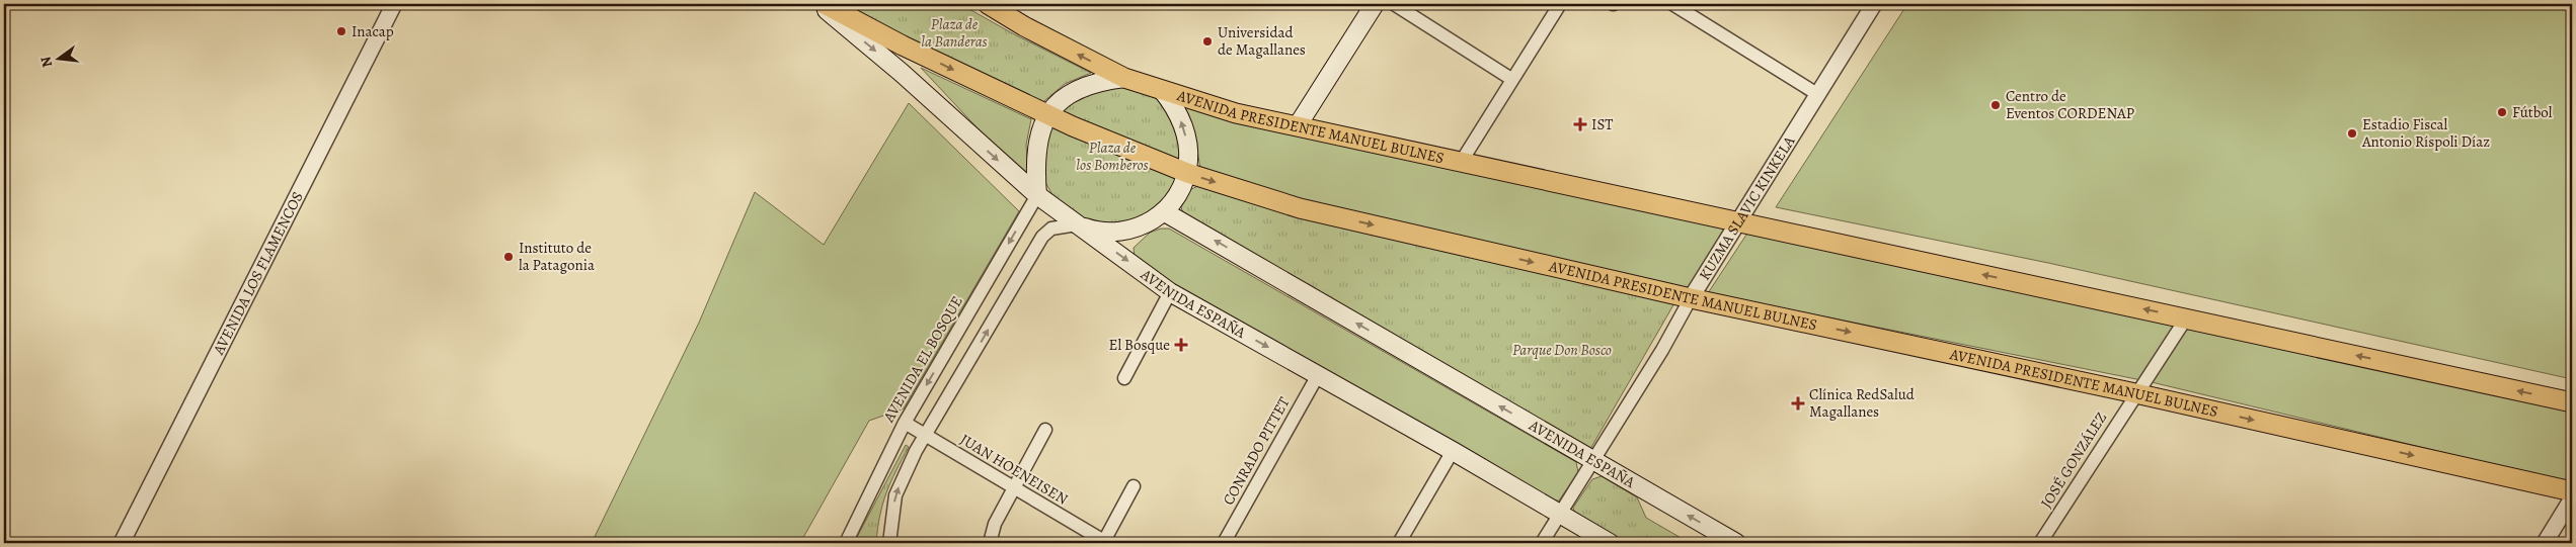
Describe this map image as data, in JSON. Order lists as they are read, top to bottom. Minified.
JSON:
{"streets":{"main road":["AVENIDA PRESIDENTE MANUEL BULNES","AVENIDA ESPAÑA"],"street":["KUZMA SLAVIC KINKELA","AVENIDA LOS FLAMENCOS","AVENIDA EL BOSQUE","CONRADO PITTET","JOSÉ GONZÁLEZ","JUAN HOENEISEN"]},"crossings":[["AVENIDA PRESIDENTE MANUEL BULNES","KUZMA SLAVIC KINKELA"],["AVENIDA PRESIDENTE MANUEL BULNES","JOSÉ GONZÁLEZ"],["KUZMA SLAVIC KINKELA","AVENIDA ESPAÑA"],["AVENIDA ESPAÑA","AVENIDA EL BOSQUE"],["AVENIDA ESPAÑA","CONRADO PITTET"],["AVENIDA EL BOSQUE","JUAN HOENEISEN"]],"parks":["Plaza de la Banderas","Plaza de los Bomberos","Parque Don Bosco"],"places":{"other":["Inacap","Universidad de Magallanes","Centro de Eventos CORDENAP","Fútbol","Estadio Fiscal Antonio Ríspoli Díaz","Instituto de la Patagonia"],"health":["IST","El Bosque","Clínica RedSalud Magallanes"]},"north":"left"}
